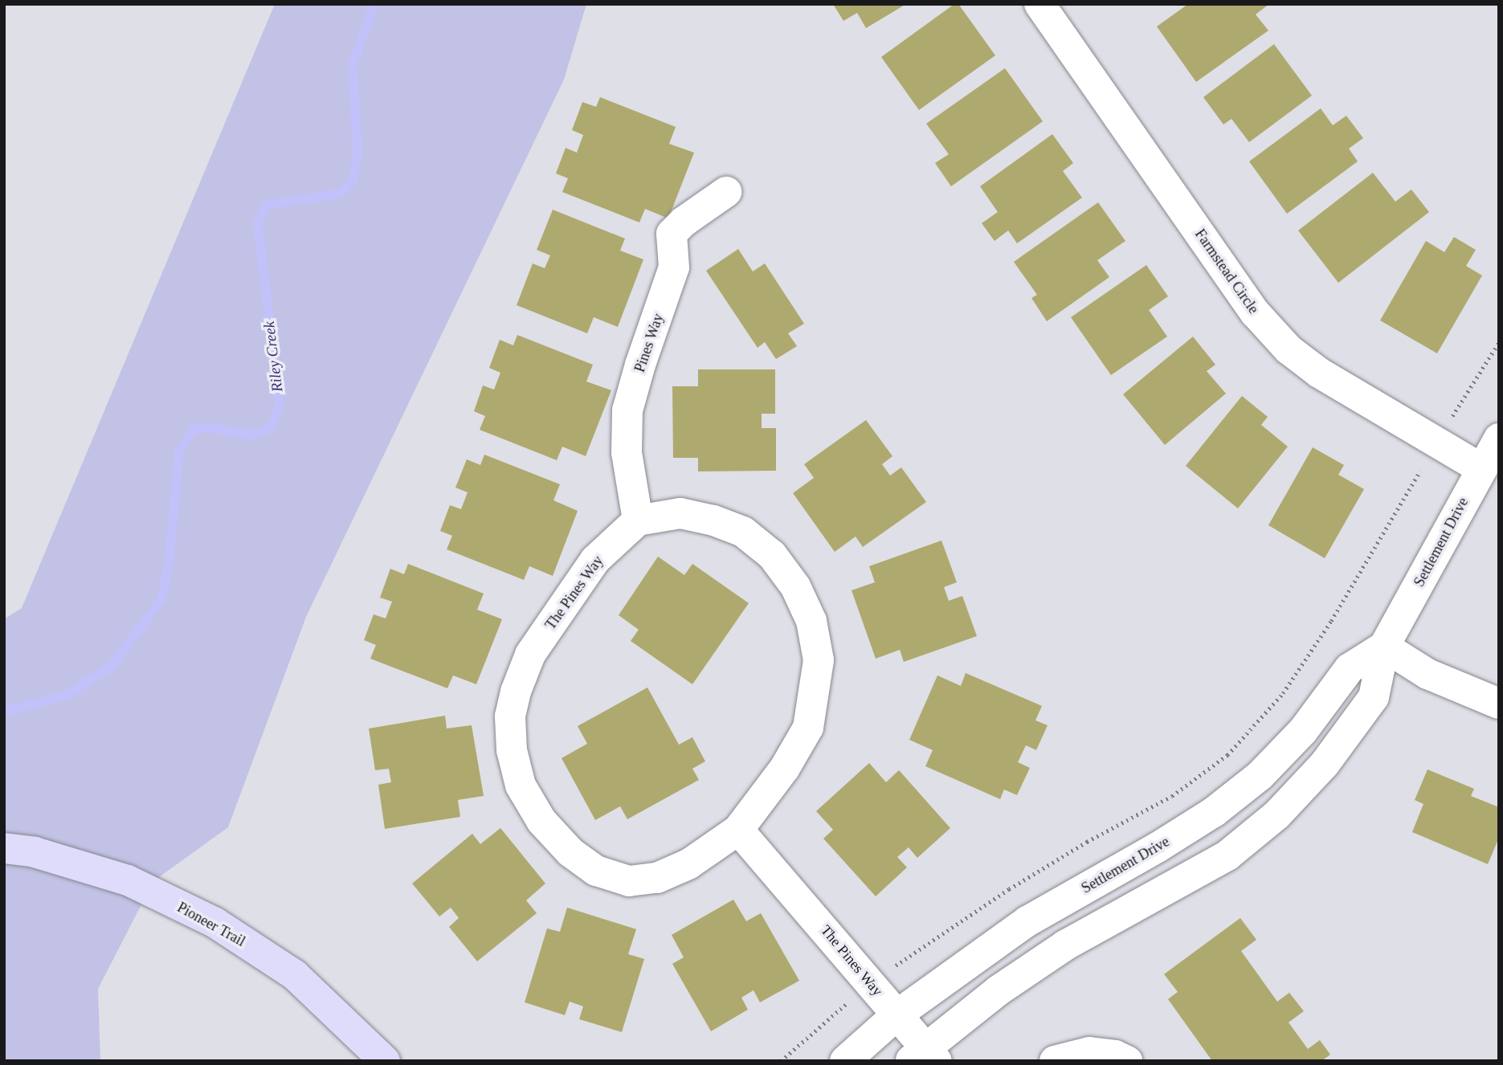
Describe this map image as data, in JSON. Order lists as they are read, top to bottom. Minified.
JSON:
{"streets":{"main road":["Pioneer Trail"],"street":["Farmstead Circle","Pines Way","Settlement Drive","The Pines Way"]},"crossings":[["Farmstead Circle","Settlement Drive"],["Pines Way","The Pines Way"],["Settlement Drive","The Pines Way"]],"water":["Riley Creek"]}
